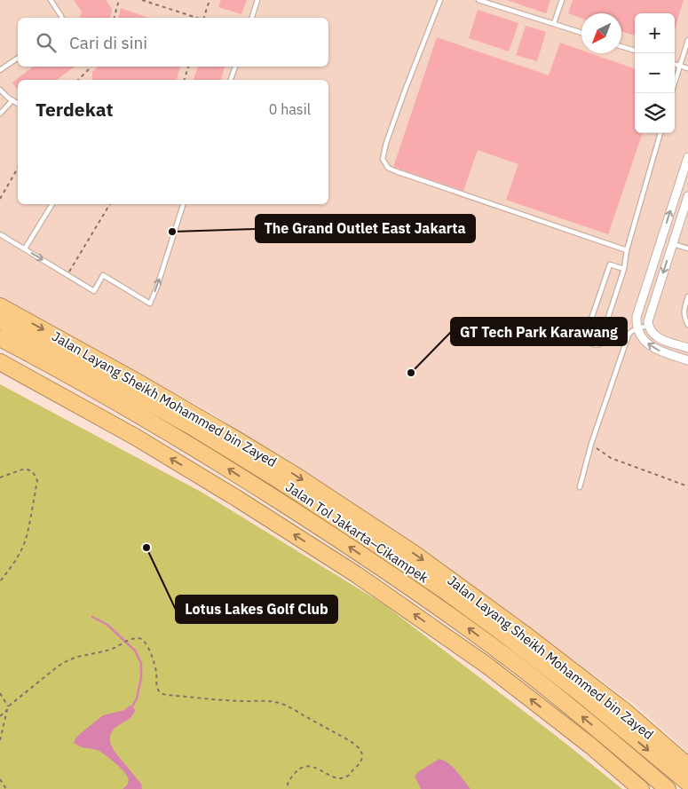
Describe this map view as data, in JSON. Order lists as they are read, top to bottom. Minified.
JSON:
{"streets":{"highway":["Jalan Layang Sheikh Mohammed bin Zayed","Jalan Tol Jakarta–Cikampek"]},"places":["The Grand Outlet East Jakarta","GT Tech Park Karawang","Lotus Lakes Golf Club"],"north":"bottom left","page":{"map_buttons":["+","−"],"search":"Cari di sini","heading":["Terdekat","0 hasil"]}}
